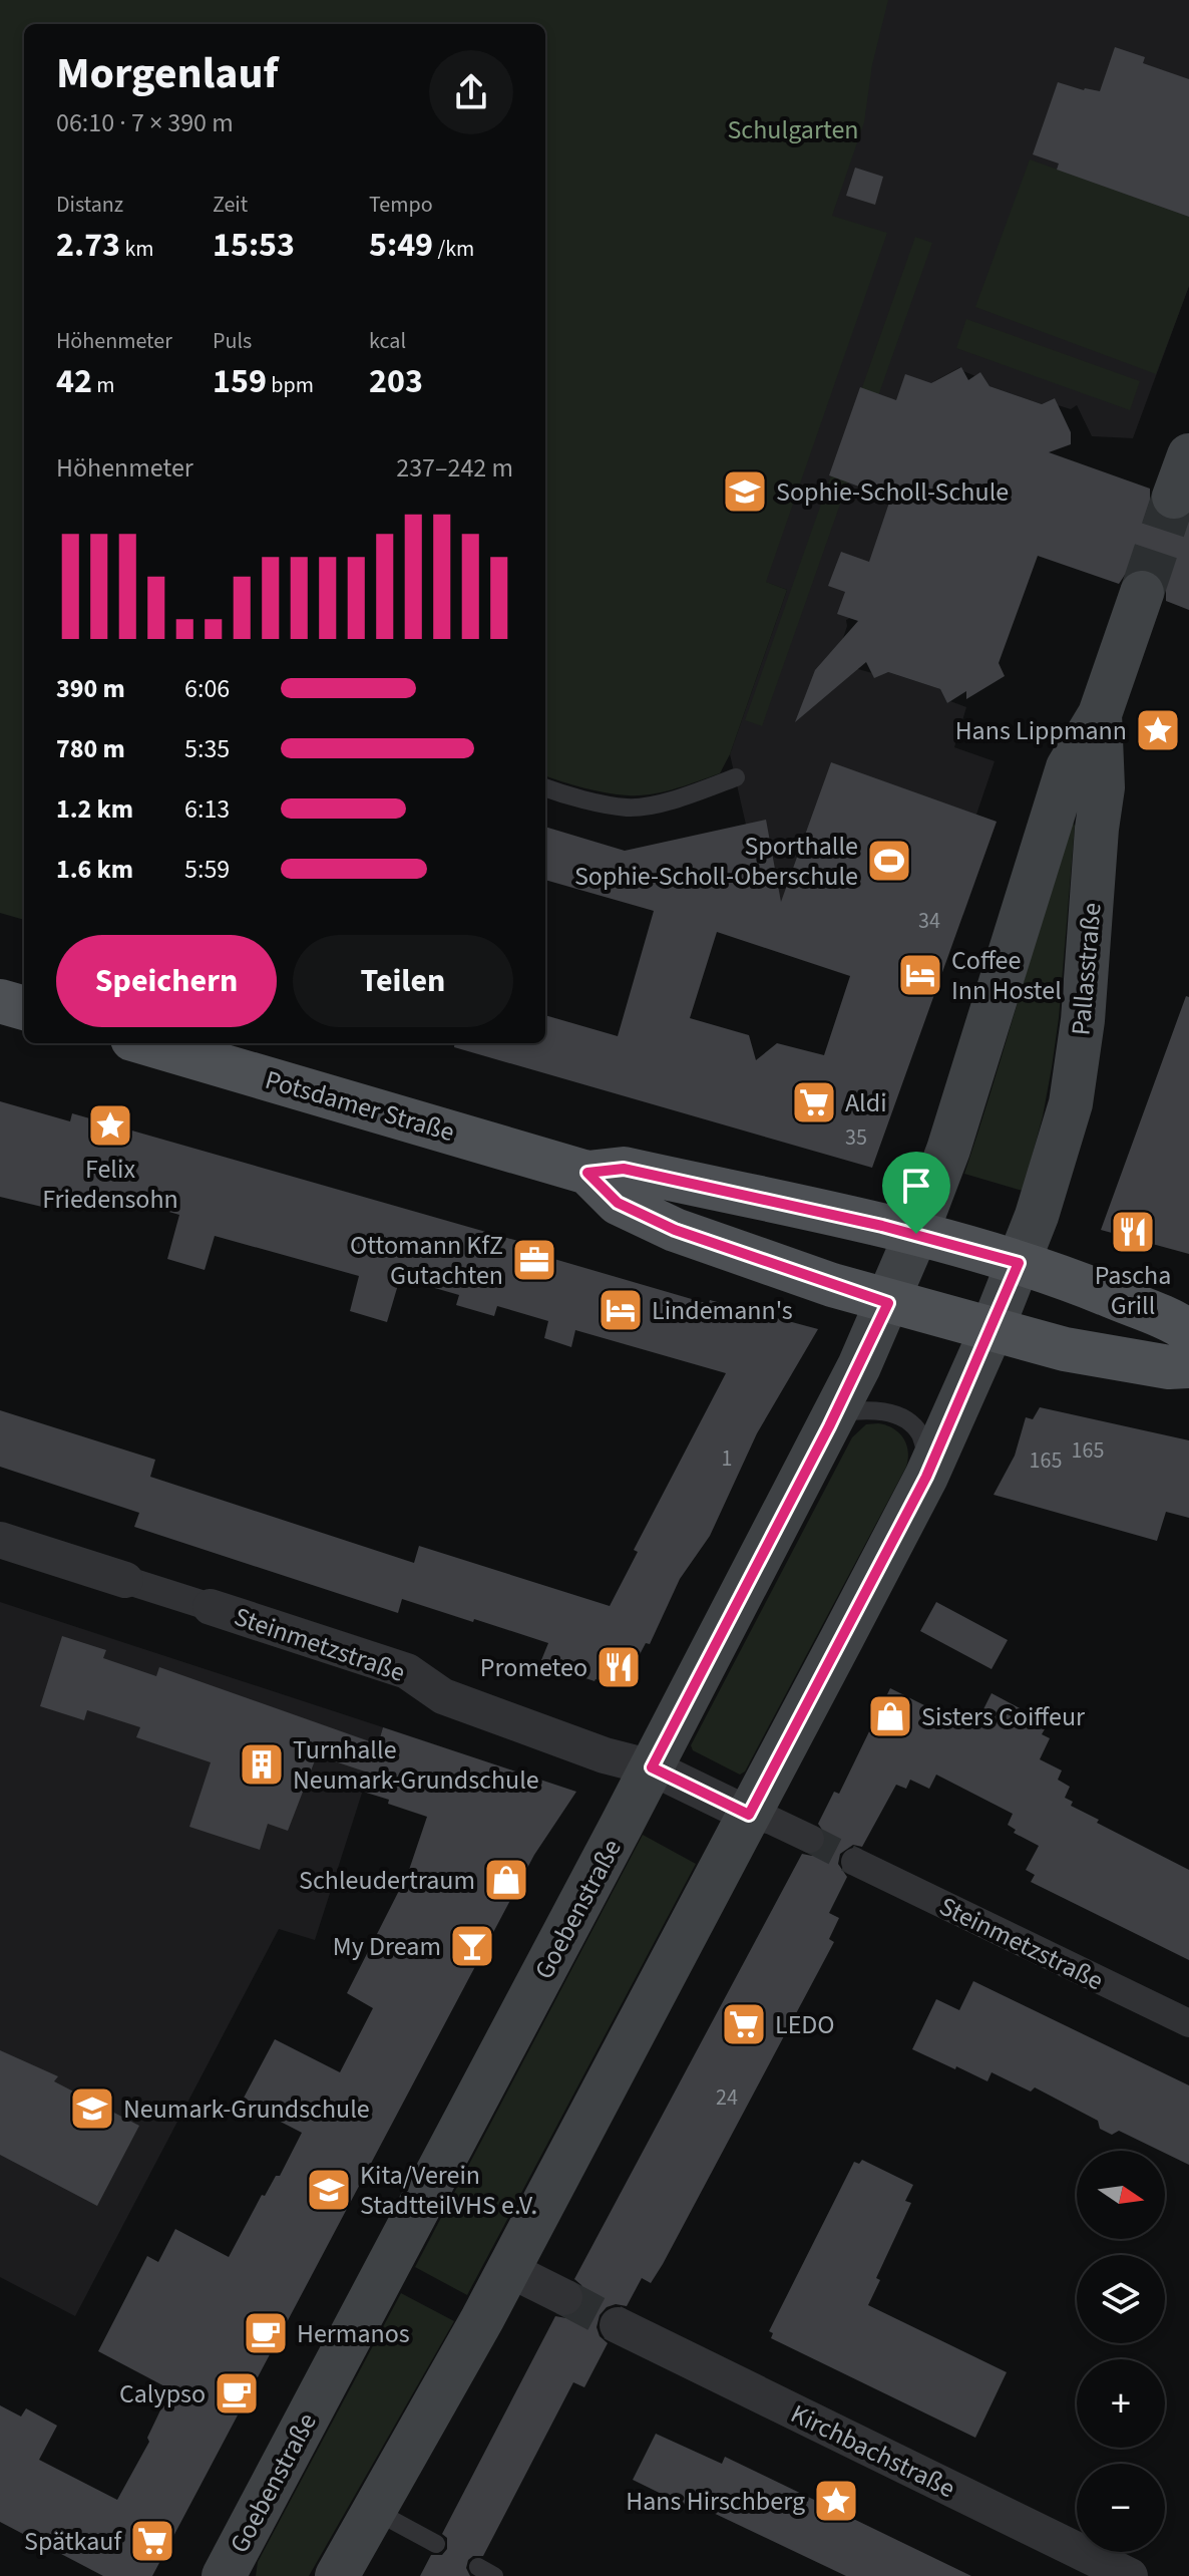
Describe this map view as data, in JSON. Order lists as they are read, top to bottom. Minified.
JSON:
{"streets":{"main road":["Pallasstraße","Potsdamer Straße","Goebenstraße"],"street":["Steinmetzstraße","Kirchbachstraße"]},"crossings":[["Pallasstraße","Potsdamer Straße"],["Pallasstraße","Goebenstraße"],["Potsdamer Straße","Goebenstraße"],["Steinmetzstraße","Goebenstraße"]],"parks":["Schulgarten"],"places":{"school or university":["Sophie-Scholl-Schule","Neumark-Grundschule","Kita/Verein StadtteilVHS e.V."],"place":["Hans Lippmann","Felix Friedensohn","Hans Hirschberg"],"sports":["Sporthalle Sophie-Scholl-Oberschule"],"hotel":["Coffee Inn Hostel","Lindemann's"],"supermarket":["Aldi","LEDO","Spätkauf"],"restaurant":["Pascha Grill","Prometeo"],"office":["Ottomann KfZ Gutachten"],"shop":["Sisters Coiffeur","Schleudertraum"],"building":["Turnhalle Neumark-Grundschule"],"bar":["My Dream"],"cafe":["Hermanos","Calypso"]},"house_numbers":["34","35","165","1","165","24"],"north":"right","page":{"heading":["Morgenlauf","06:10 · 7 × 390 m"],"stats":[["Distanz","2.73 km"],["Zeit","15:53"],["Tempo","5:49 /km"],["Höhenmeter","42 m"],["Puls","159 bpm"],["kcal","203"]],"chart":["Höhenmeter","237–242 m"],"list":[{"name":"390 m","note":"6:06"},{"name":"780 m","note":"5:35"},{"name":"1.2 km","note":"6:13"},{"name":"1.6 km","note":"5:59"}],"buttons":["Speichern","Teilen"],"map_buttons":["+","−"]}}
